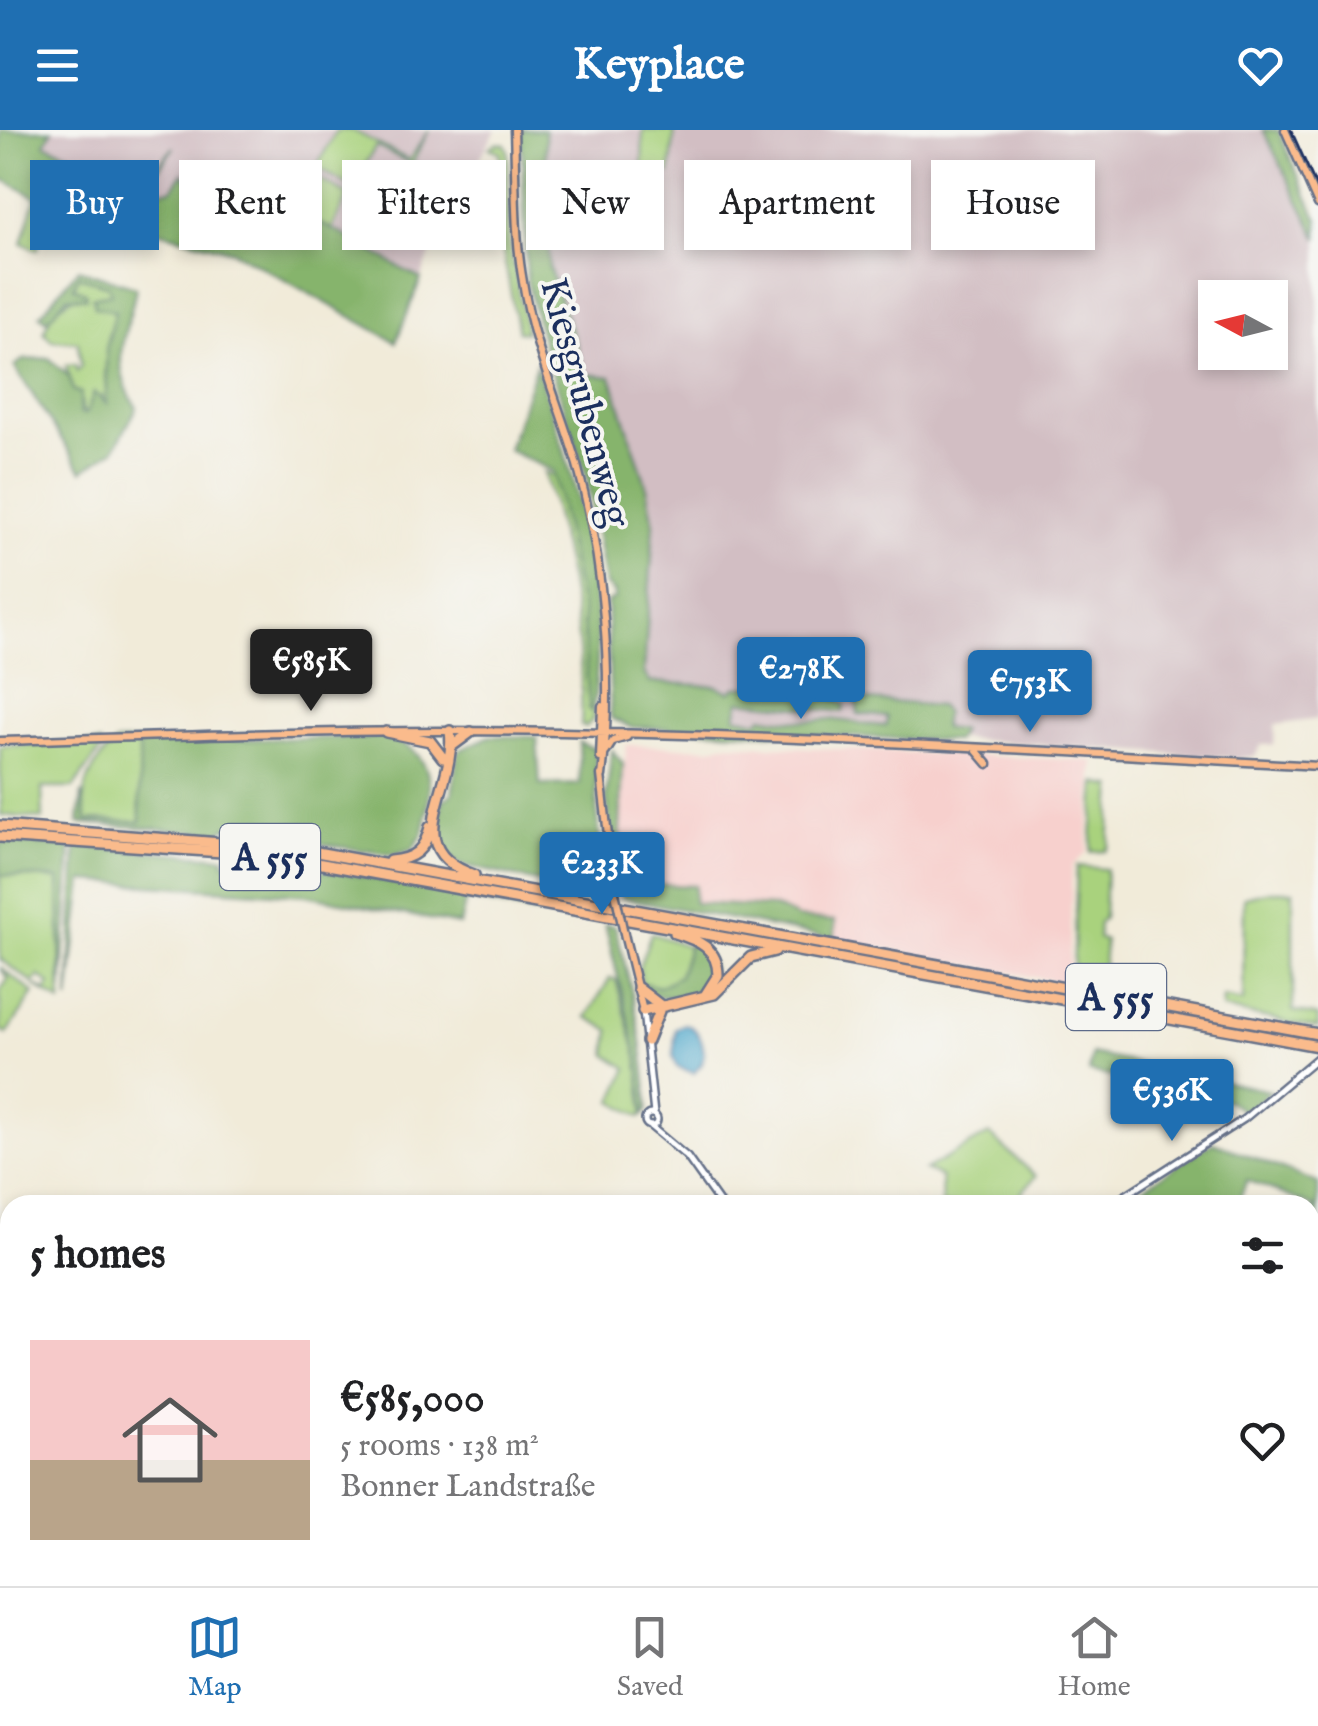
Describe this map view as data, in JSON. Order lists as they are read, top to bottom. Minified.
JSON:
{"streets":{"highway":["A 555"],"main road":["Kiesgrubenweg"]},"north":"left","page":{"header":"Keyplace","chip":["Buy","Rent","Filters","New","Apartment","House"],"price":["€585K","€278K","€753K","€233K","€536K"],"heading":"5 homes","list":[{"name":"€585,000","note":"5 rooms · 138 m² · Bonner Landstraße"}],"tabs":["Map","Saved","Home"]}}
